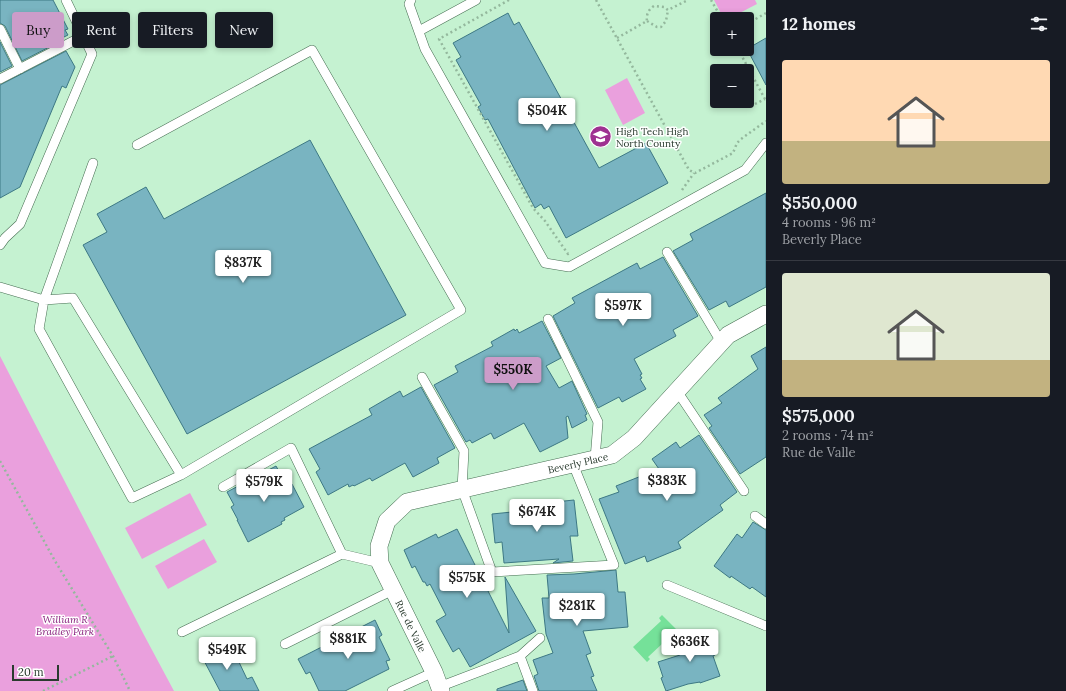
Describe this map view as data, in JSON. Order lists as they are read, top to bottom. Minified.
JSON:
{"streets":{"street":["Beverly Place","Rue de Valle"]},"crossings":[["Beverly Place","Rue de Valle"]],"parks":["William R Bradley Park"],"places":{"school or university":["High Tech High North County"]},"scale_bar":"20 m","page":{"heading":"12 homes","map_buttons":["+","−"],"chip":["Buy","Rent","Filters","New"],"list":[{"name":"$550,000","note":"4 rooms · 96 m² · Beverly Place"},{"name":"$575,000","note":"2 rooms · 74 m² · Rue de Valle"}],"price":["$504K","$837K","$597K","$550K","$383K","$579K","$674K","$575K","$281K","$881K","$636K","$549K"],"scale":"20 m"}}
